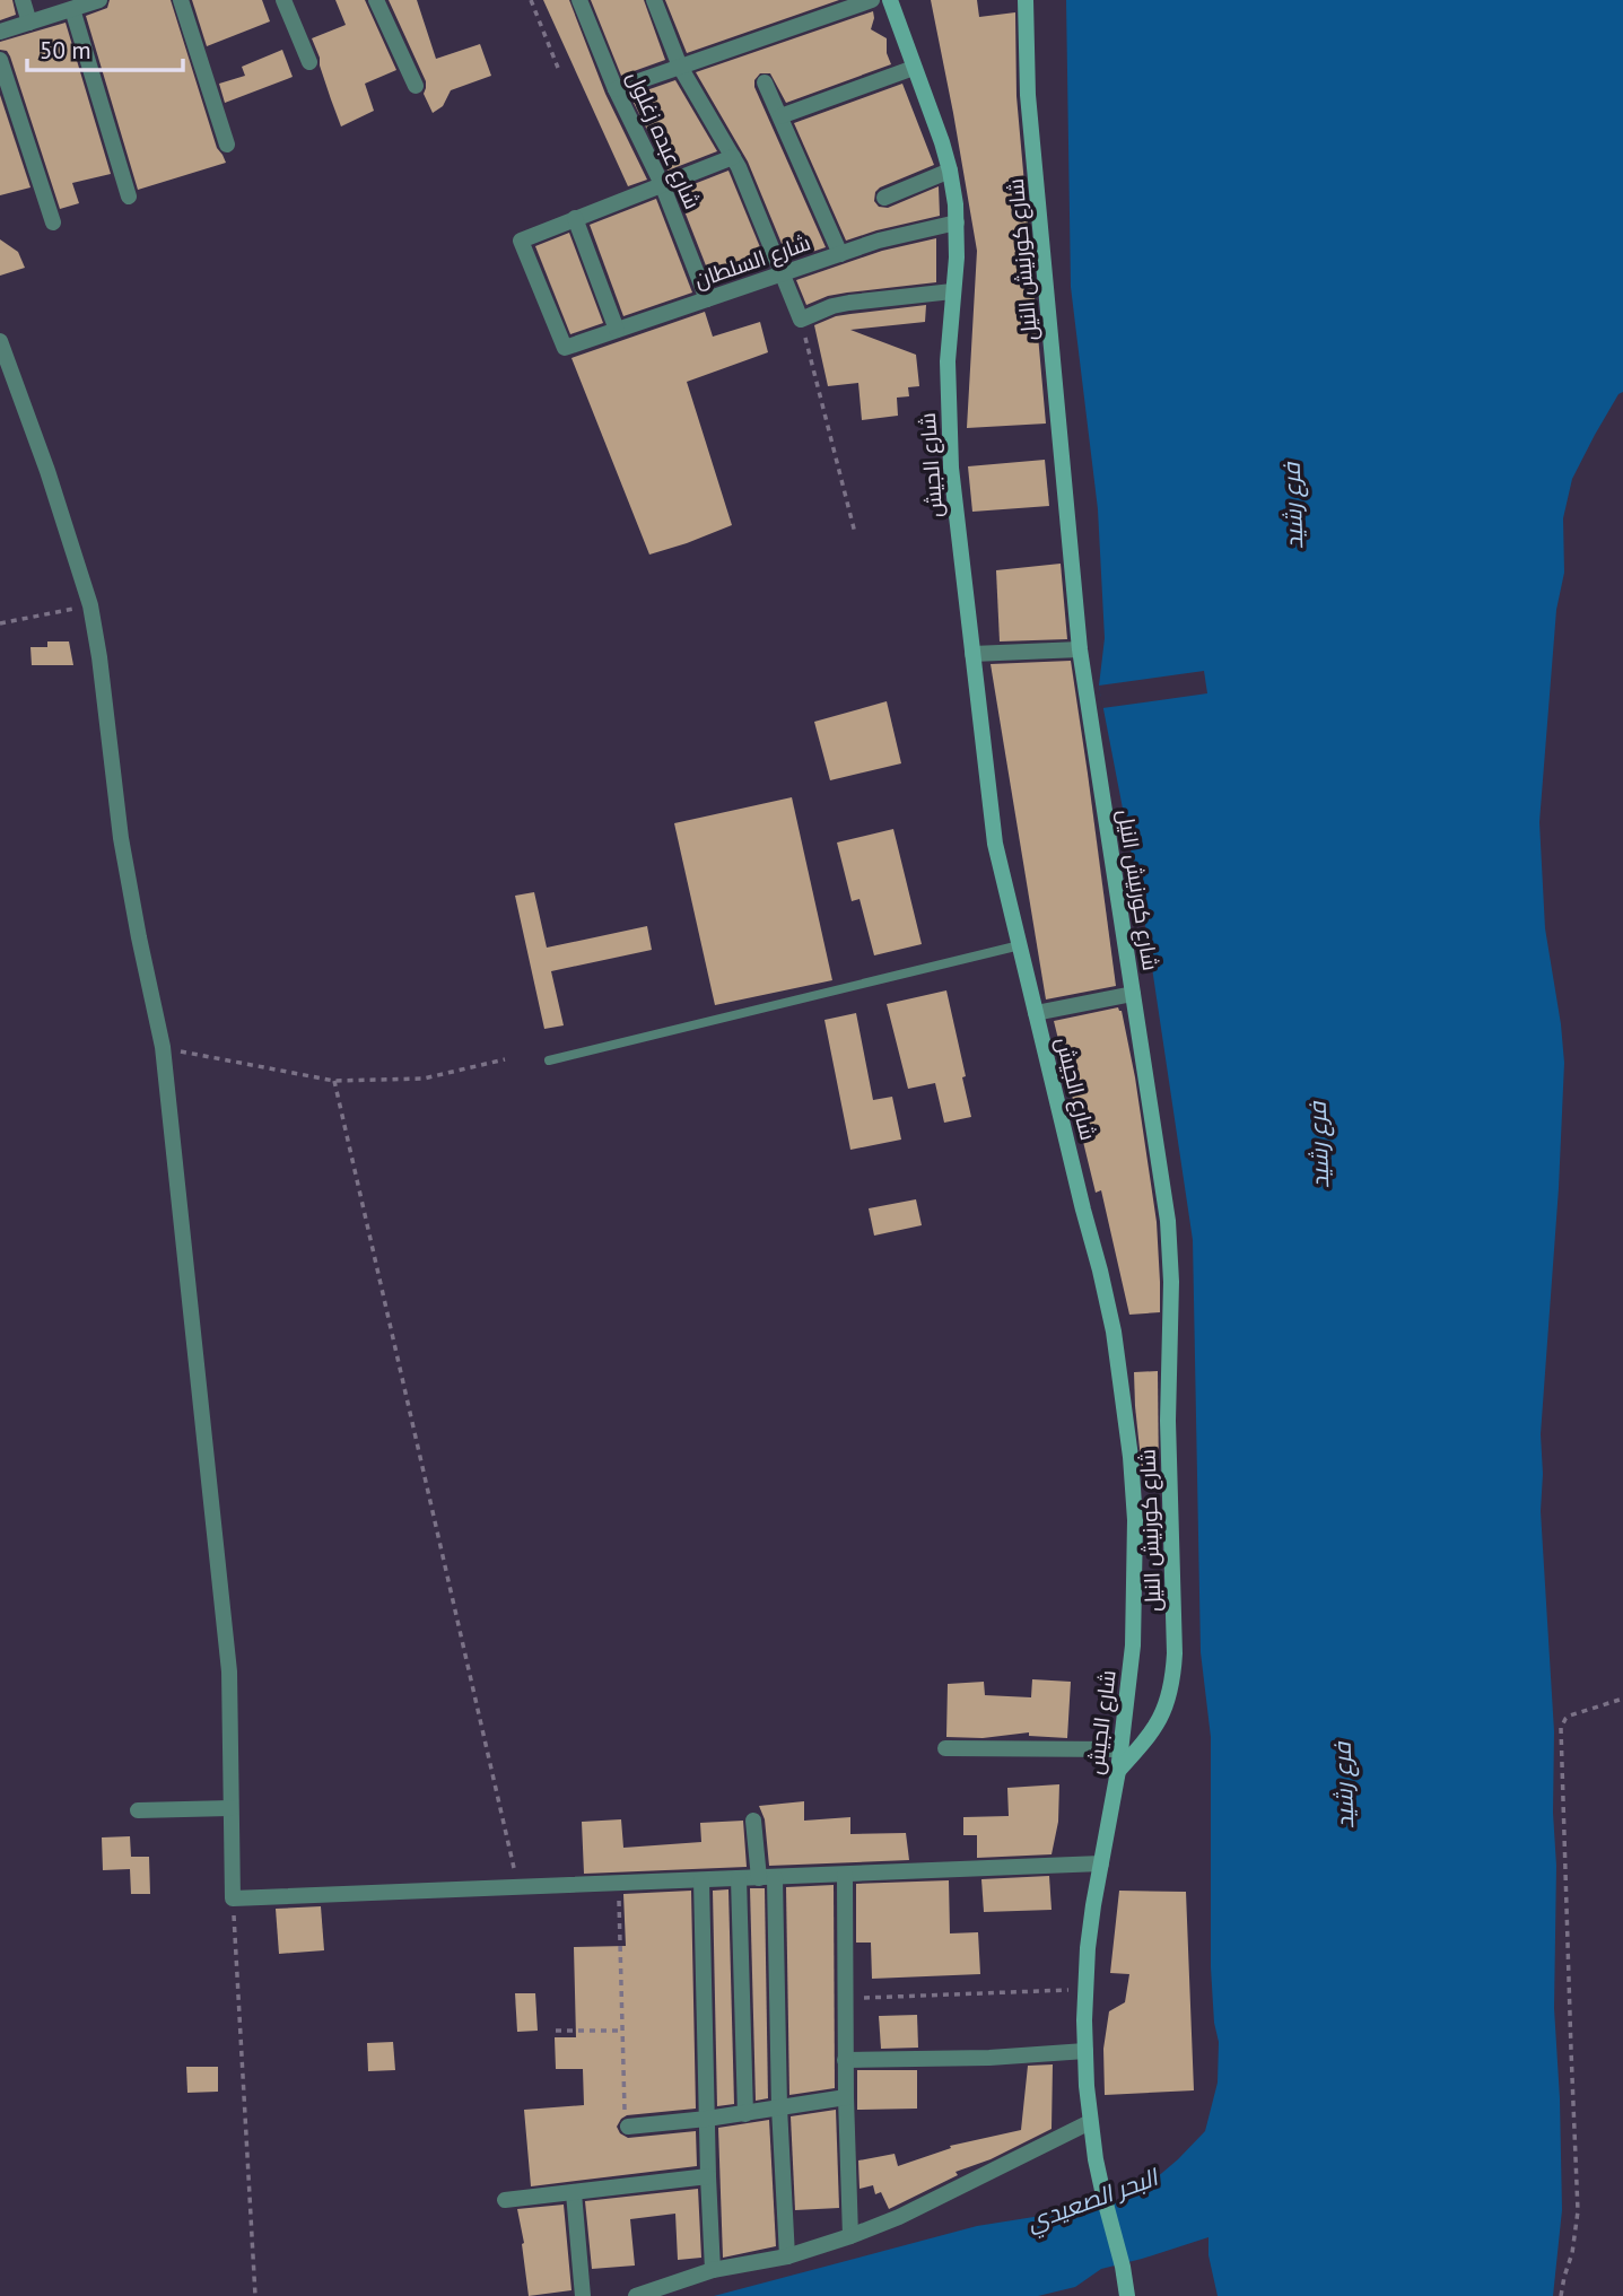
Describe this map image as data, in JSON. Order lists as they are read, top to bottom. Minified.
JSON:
{"streets":{"main road":["شارع كورنيش النيل","شارع الجيش"],"street":["شارع عبده زغلول","شارع السلطان"]},"crossings":[["شارع عبده زغلول","شارع السلطان"],["شارع كورنيش النيل","شارع الجيش"],["شارع السلطان","شارع الجيش"]],"water":["فرع رشيد","البحر الصعيدي"],"scale_bar":"50 m"}
